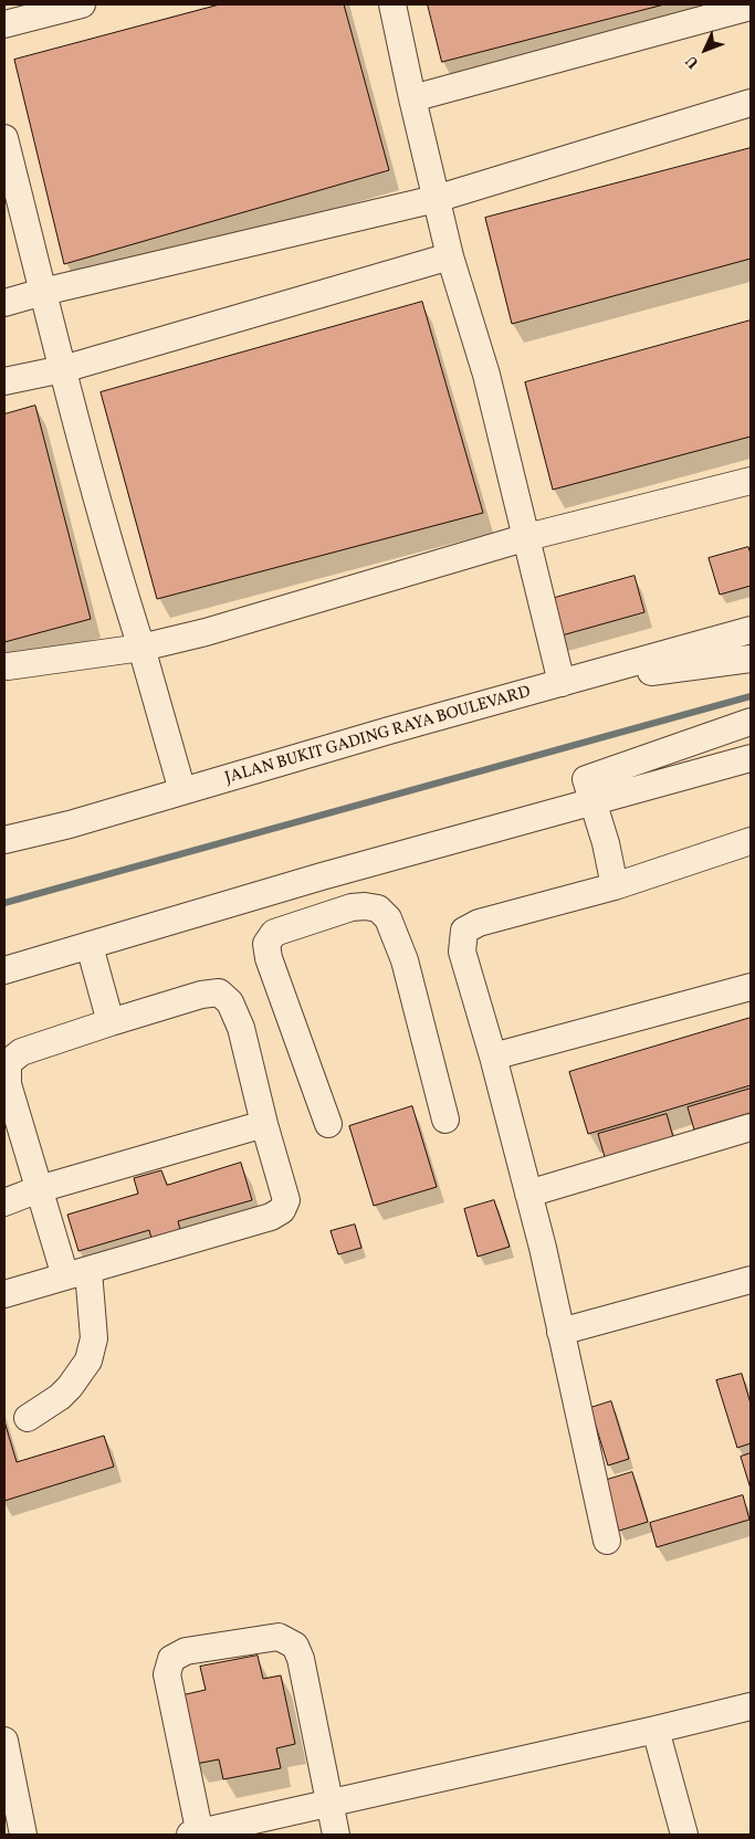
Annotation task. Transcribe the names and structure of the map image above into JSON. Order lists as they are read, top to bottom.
{
  "streets": {
    "street": ["JALAN BUKIT GADING RAYA BOULEVARD"]
  },
  "north": "bottom left"
}
